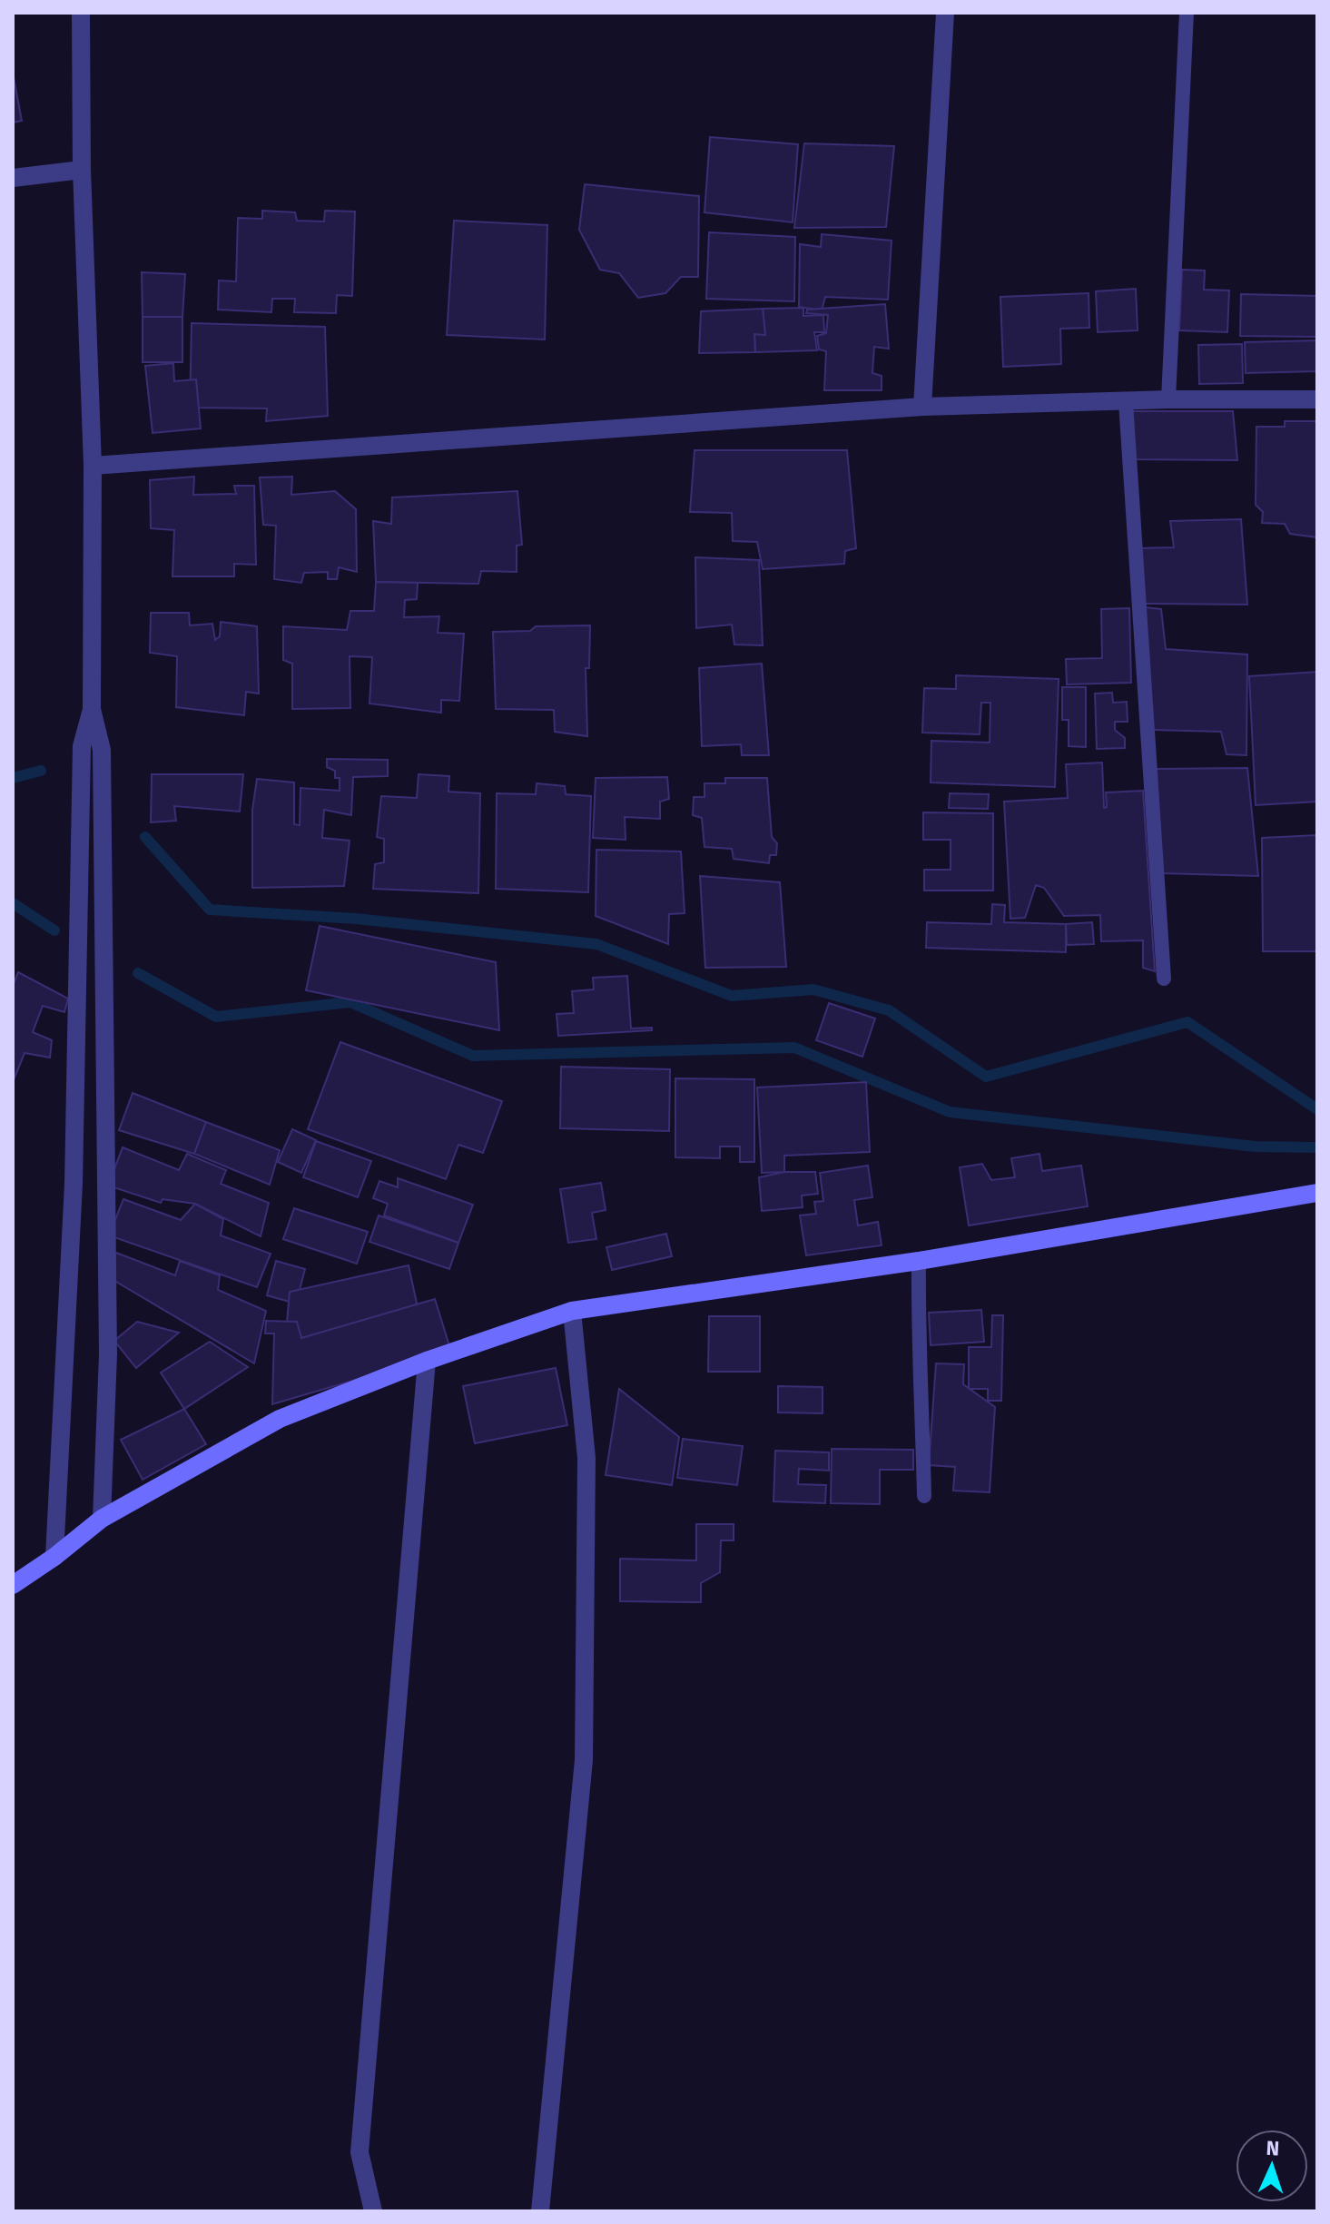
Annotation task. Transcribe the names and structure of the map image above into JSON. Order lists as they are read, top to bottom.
{
  "north": "top"
}
